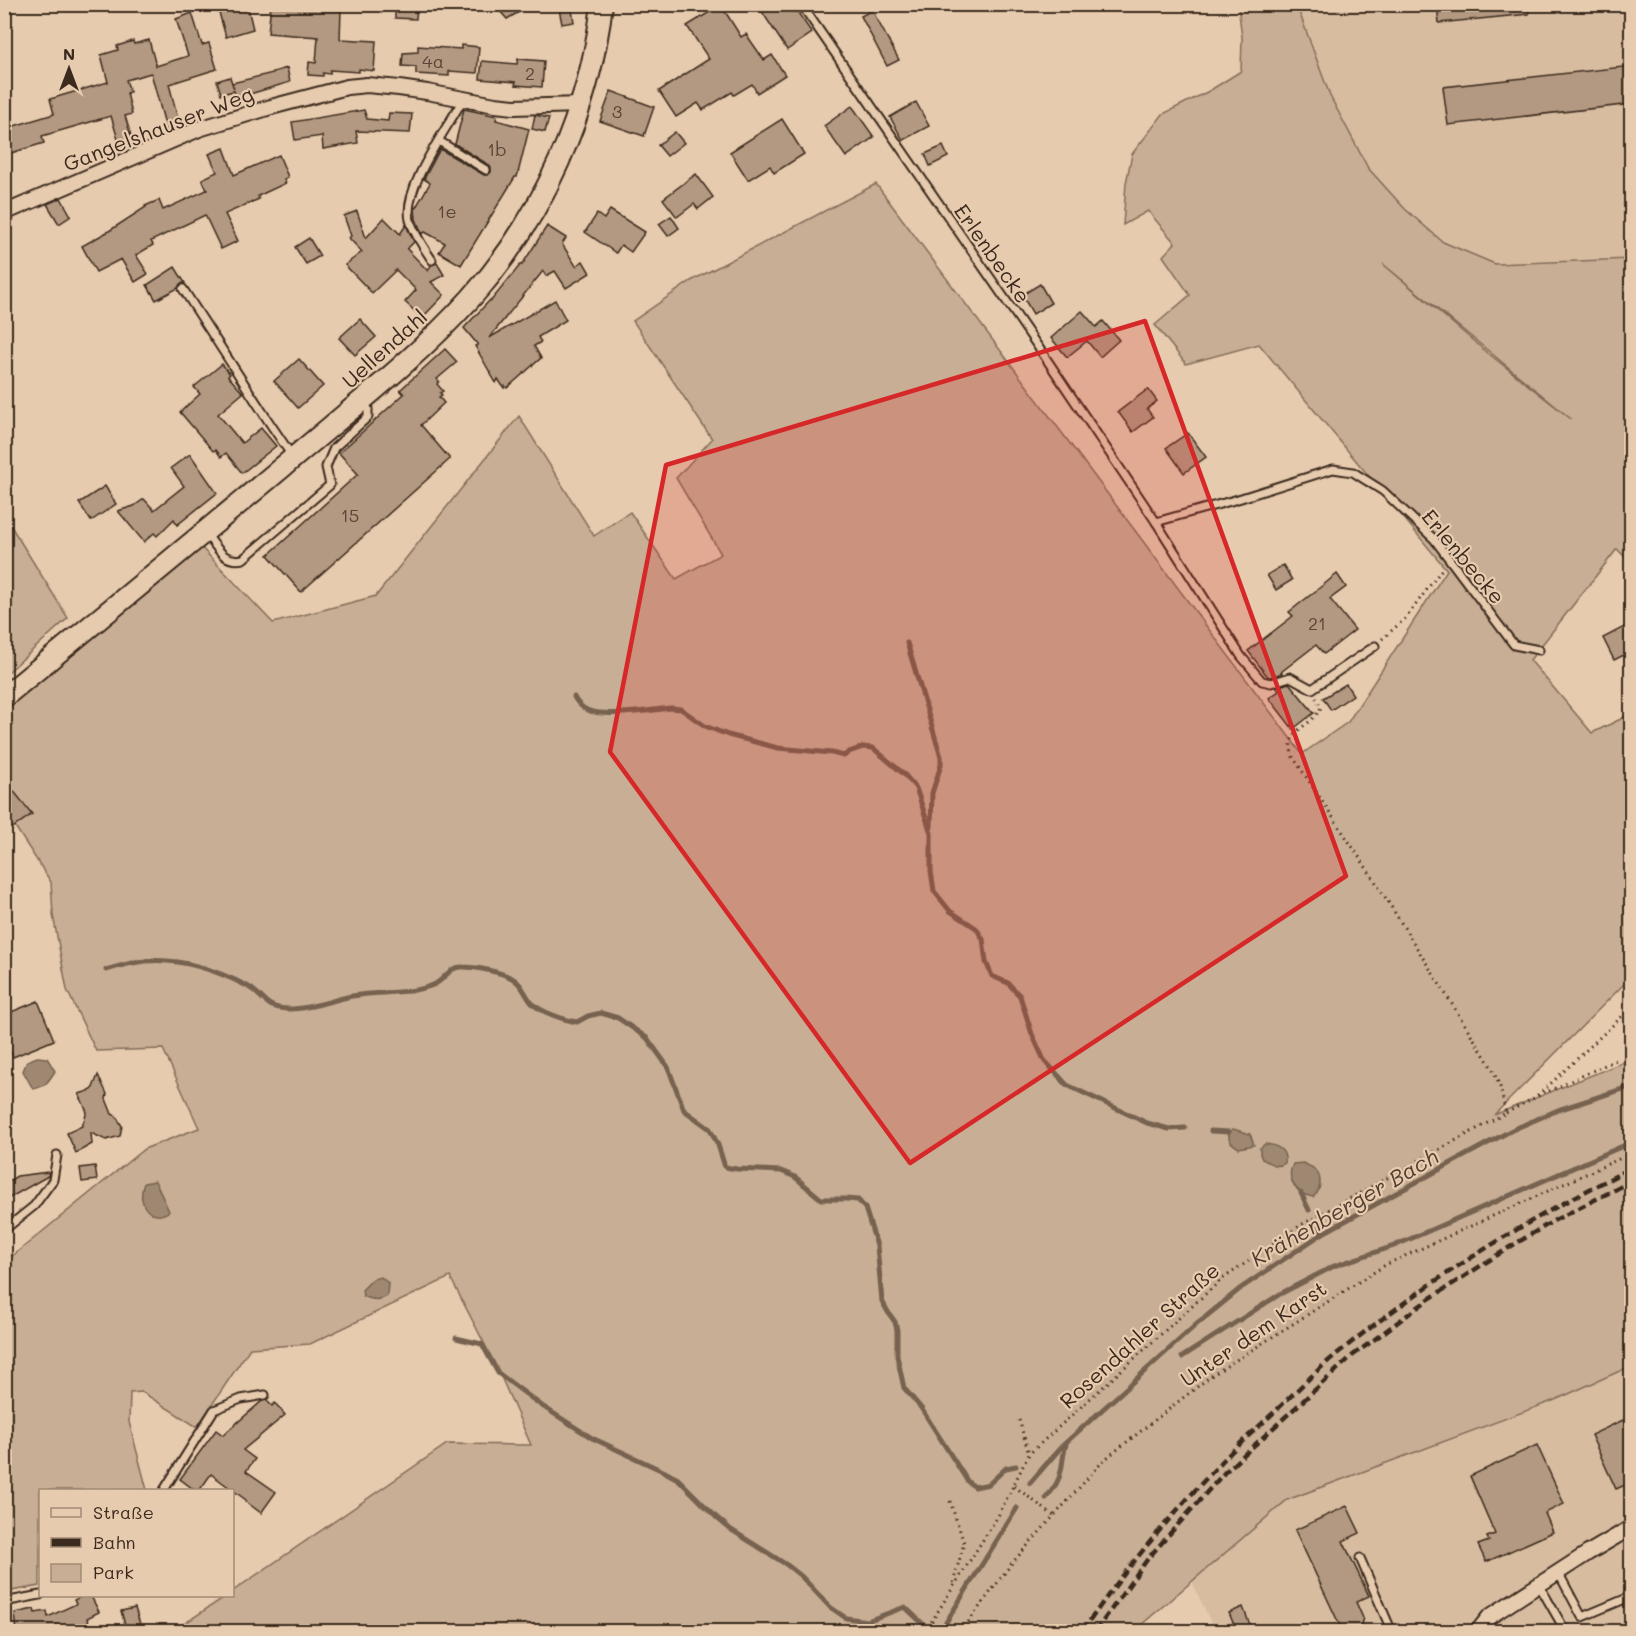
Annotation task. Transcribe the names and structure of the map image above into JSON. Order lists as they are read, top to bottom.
{
  "streets": {
    "main road": ["Uellendahl"],
    "street": ["Gangelshauser Weg"],
    "lane": ["Erlenbecke"],
    "path": ["Unter dem Karst", "Rosendahler Straße"]
  },
  "crossings": [
    ["Gangelshauser Weg", "Uellendahl"]
  ],
  "water": ["Krähenberger Bach"],
  "house_numbers": [
    "4a",
    "2",
    "3",
    "1b",
    "1e",
    "15",
    "21"
  ],
  "legend": ["Straße", "Bahn", "Park"],
  "north": "top"
}
